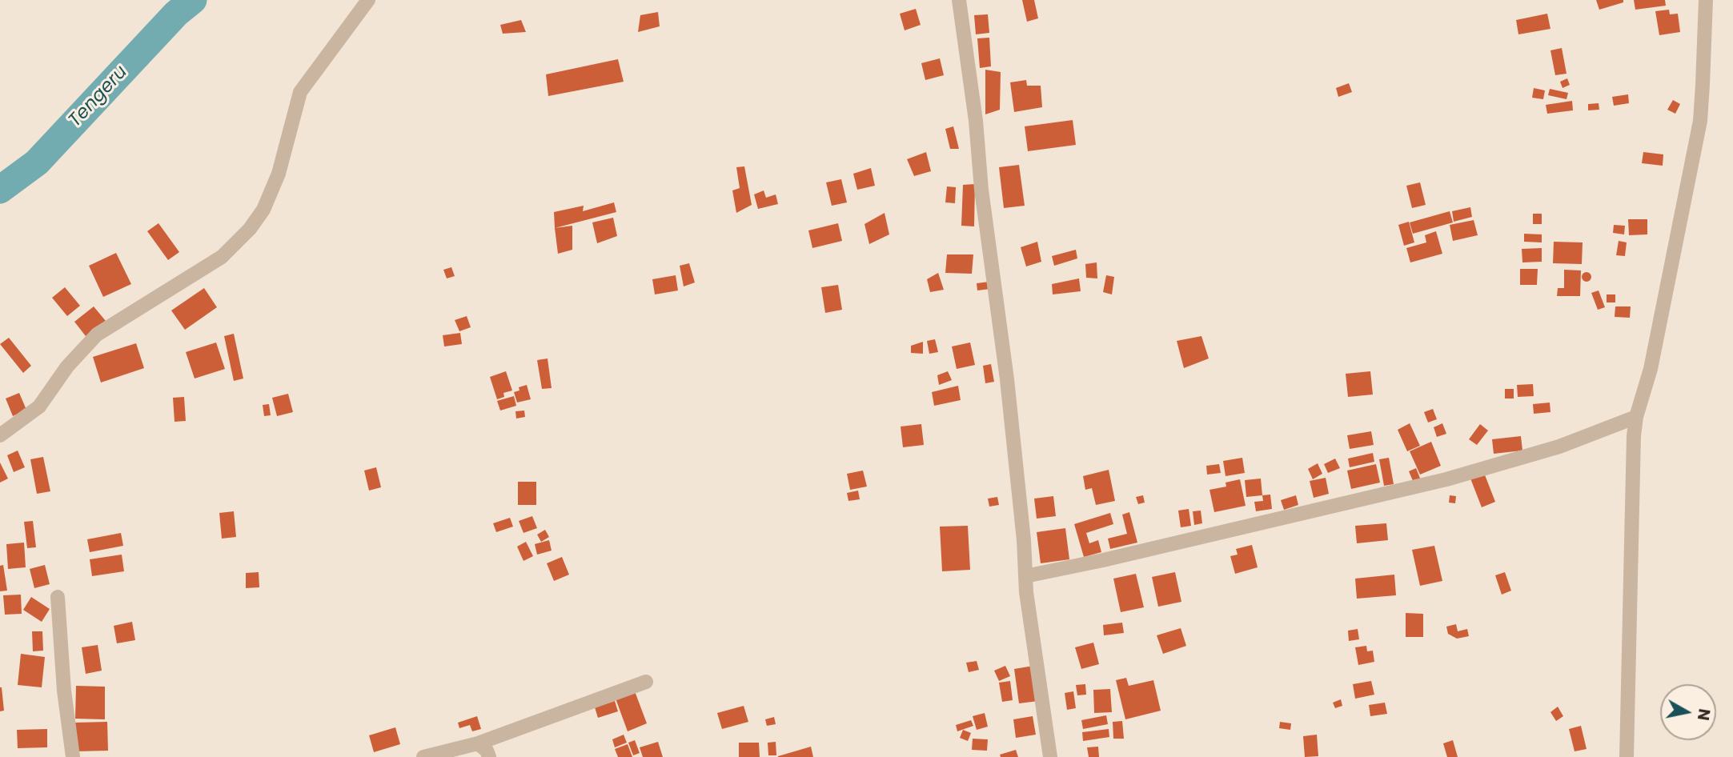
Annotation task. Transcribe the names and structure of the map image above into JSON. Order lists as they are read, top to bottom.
{
  "water": ["Tengeru"],
  "north": "right"
}
